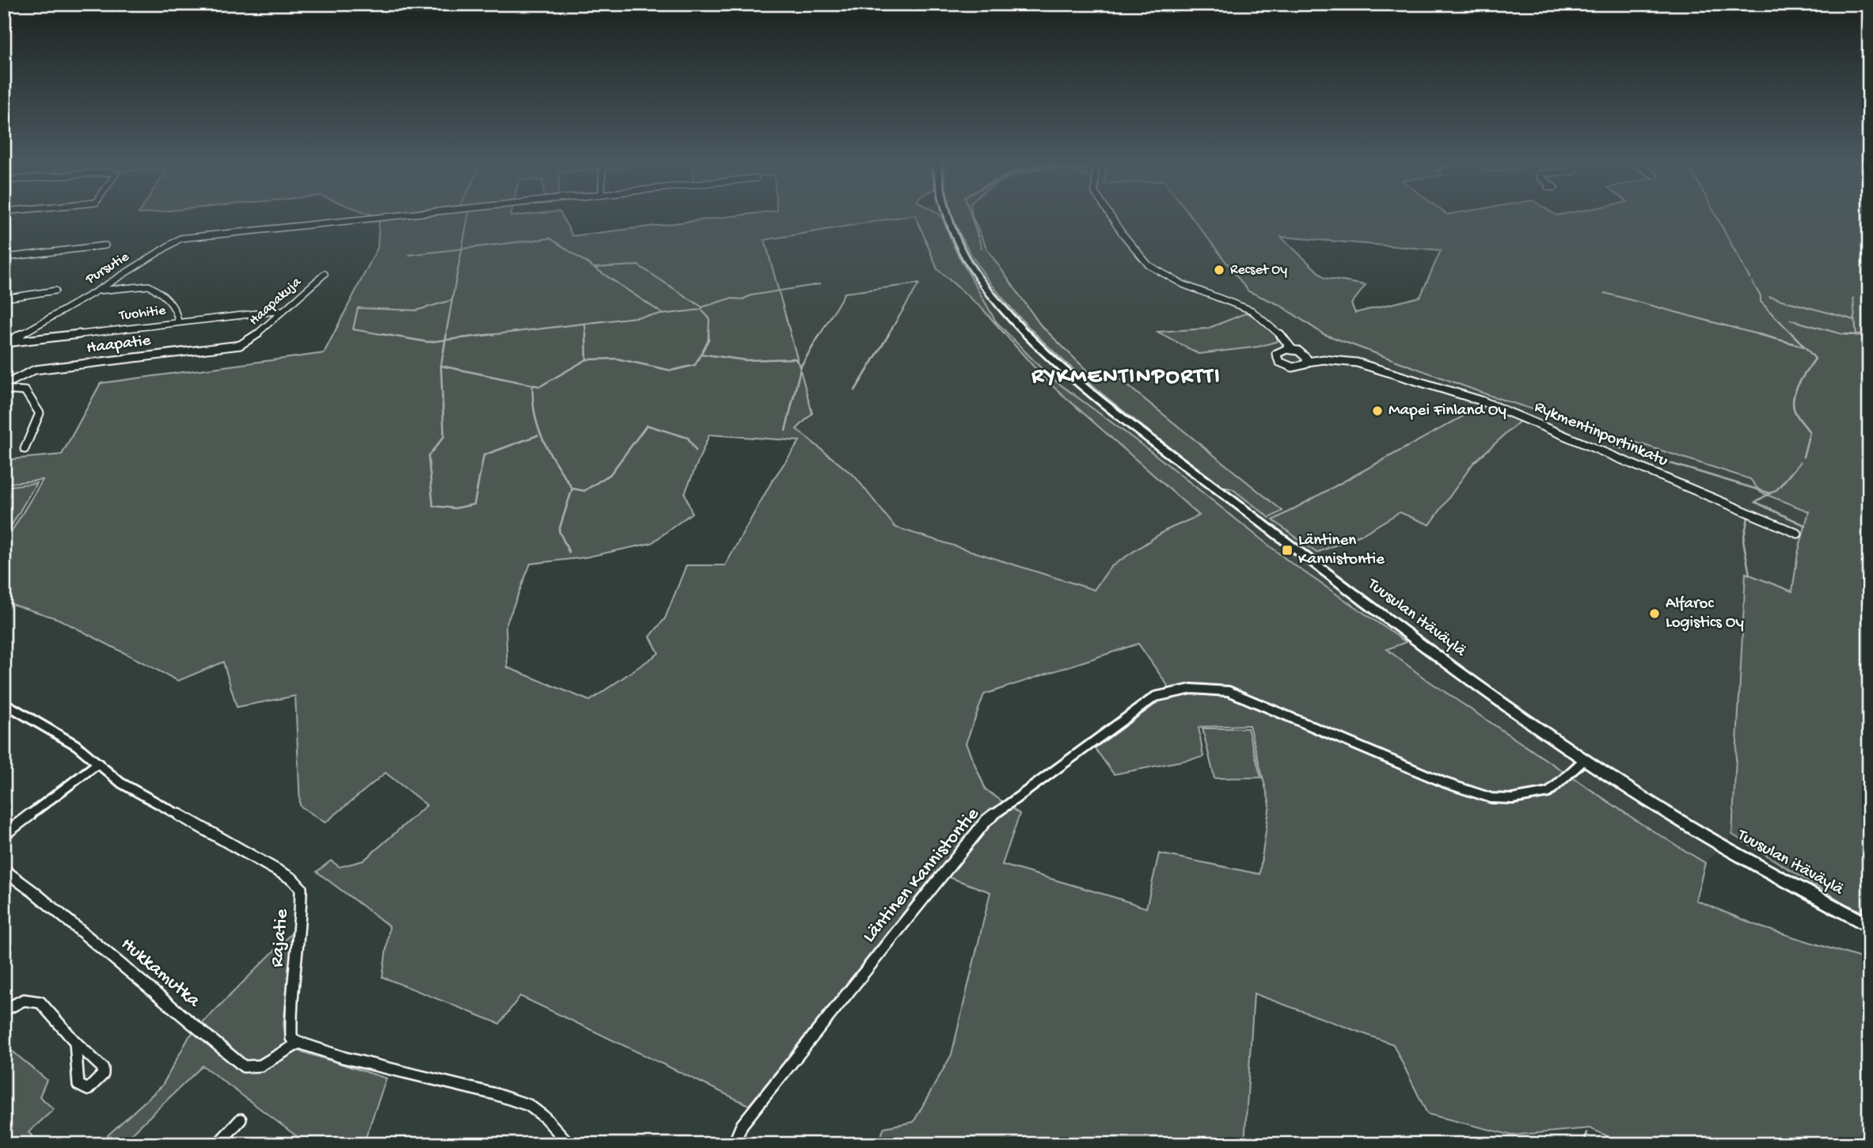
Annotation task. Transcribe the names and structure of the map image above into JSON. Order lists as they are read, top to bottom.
{
  "streets": {
    "main road": ["Tuusulan itäväylä"],
    "street": [
      "Pursutie",
      "Haapakuja",
      "Tuohitie",
      "Haapatie",
      "Rykmentinportinkatu",
      "Läntinen Kannistontie",
      "Rajatie",
      "Hukkamutka"
    ]
  },
  "crossings": [
    ["Pursutie", "Tuohitie"],
    ["Haapakuja", "Tuohitie"],
    ["Haapakuja", "Haapatie"],
    ["Tuusulan itäväylä", "Läntinen Kannistontie"],
    ["Rajatie", "Hukkamutka"]
  ],
  "districts": ["RYKMENTINPORTTI"],
  "places": {
    "other": ["Recset Oy", "Mapei Finland Oy", "Alfaroc Logistics Oy"],
    "transit": ["Läntinen Kannistontie"]
  }
}
